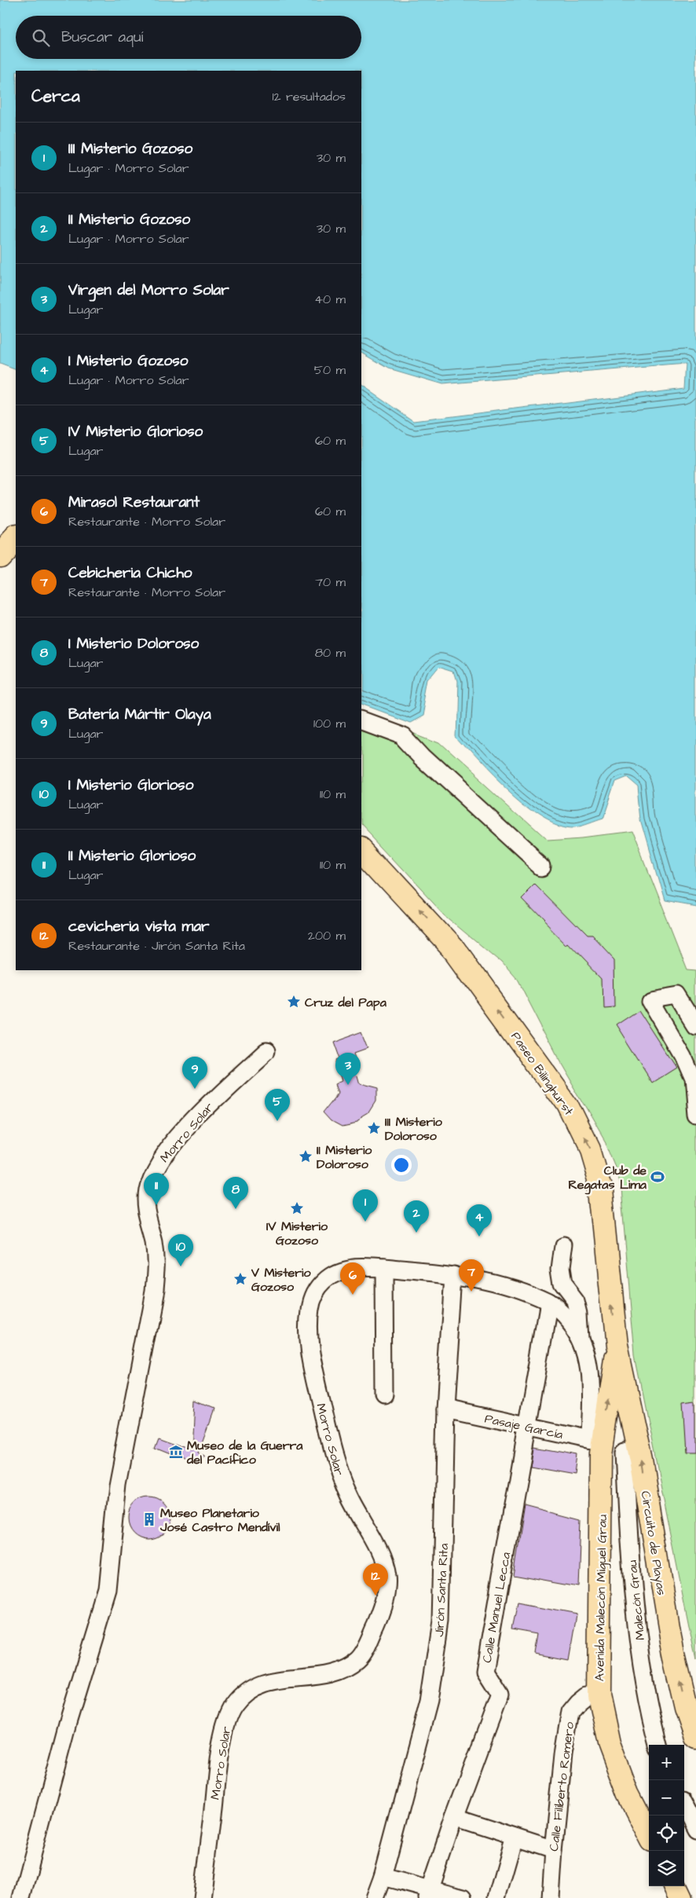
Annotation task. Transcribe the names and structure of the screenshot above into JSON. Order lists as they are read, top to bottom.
{
  "streets": {
    "main road": ["Paseo Bilinghurst", "Circuito de Playas", "Avenida Malecón Miguel Grau"],
    "street": [
      "Morro Solar",
      "Pasaje García",
      "Jirón Santa Rita",
      "Malecón Grau",
      "Calle Manuel Lecca",
      "Calle Filiberto Romero"
    ]
  },
  "crossings": [
    ["Paseo Bilinghurst", "Circuito de Playas"],
    ["Paseo Bilinghurst", "Avenida Malecón Miguel Grau"],
    ["Morro Solar", "Pasaje García"],
    ["Morro Solar", "Jirón Santa Rita"],
    ["Morro Solar", "Avenida Malecón Miguel Grau"],
    ["Morro Solar", "Calle Manuel Lecca"],
    ["Pasaje García", "Jirón Santa Rita"],
    ["Pasaje García", "Avenida Malecón Miguel Grau"],
    ["Pasaje García", "Calle Manuel Lecca"],
    ["Circuito de Playas", "Avenida Malecón Miguel Grau"],
    ["Circuito de Playas", "Malecón Grau"],
    ["Avenida Malecón Miguel Grau", "Calle Filiberto Romero"]
  ],
  "one_way": ["Paseo Bilinghurst", "Circuito de Playas"],
  "places": {
    "place": [
      "Cruz del Papa",
      "III Misterio Doloroso",
      "II Misterio Doloroso",
      "IV Misterio Gozoso",
      "V Misterio Gozoso"
    ],
    "sports": ["Club de Regatas Lima"],
    "museum": ["Museo de la Guerra del Pacífico"],
    "building": ["Museo Planetario José Castro Mendívil"]
  },
  "page": {
    "search": "Buscar aquí",
    "heading": ["Cerca", "12 resultados"],
    "list": [
      {
        "mark": "1",
        "name": "III Misterio Gozoso",
        "note": "Lugar · Morro Solar",
        "value": "30 m"
      },
      {
        "mark": "2",
        "name": "II Misterio Gozoso",
        "note": "Lugar · Morro Solar",
        "value": "30 m"
      },
      {
        "mark": "3",
        "name": "Virgen del Morro Solar",
        "note": "Lugar",
        "value": "40 m"
      },
      {
        "mark": "4",
        "name": "I Misterio Gozoso",
        "note": "Lugar · Morro Solar",
        "value": "50 m"
      },
      {
        "mark": "5",
        "name": "IV Misterio Glorioso",
        "note": "Lugar",
        "value": "60 m"
      },
      {
        "mark": "6",
        "name": "Mirasol Restaurant",
        "note": "Restaurante · Morro Solar",
        "value": "60 m"
      },
      {
        "mark": "7",
        "name": "Cebicheria Chicho",
        "note": "Restaurante · Morro Solar",
        "value": "70 m"
      },
      {
        "mark": "8",
        "name": "I Misterio Doloroso",
        "note": "Lugar",
        "value": "80 m"
      },
      {
        "mark": "9",
        "name": "Batería Mártir Olaya",
        "note": "Lugar",
        "value": "100 m"
      },
      {
        "mark": "10",
        "name": "I Misterio Glorioso",
        "note": "Lugar",
        "value": "110 m"
      },
      {
        "mark": "11",
        "name": "II Misterio Glorioso",
        "note": "Lugar",
        "value": "110 m"
      },
      {
        "mark": "12",
        "name": "cevicheria vista mar",
        "note": "Restaurante · Jirón Santa Rita",
        "value": "200 m"
      }
    ],
    "pins": [
      "3",
      "9",
      "5",
      "11",
      "8",
      "1",
      "2",
      "4",
      "10",
      "7",
      "6",
      "12"
    ],
    "map_buttons": ["+", "−"]
  }
}
